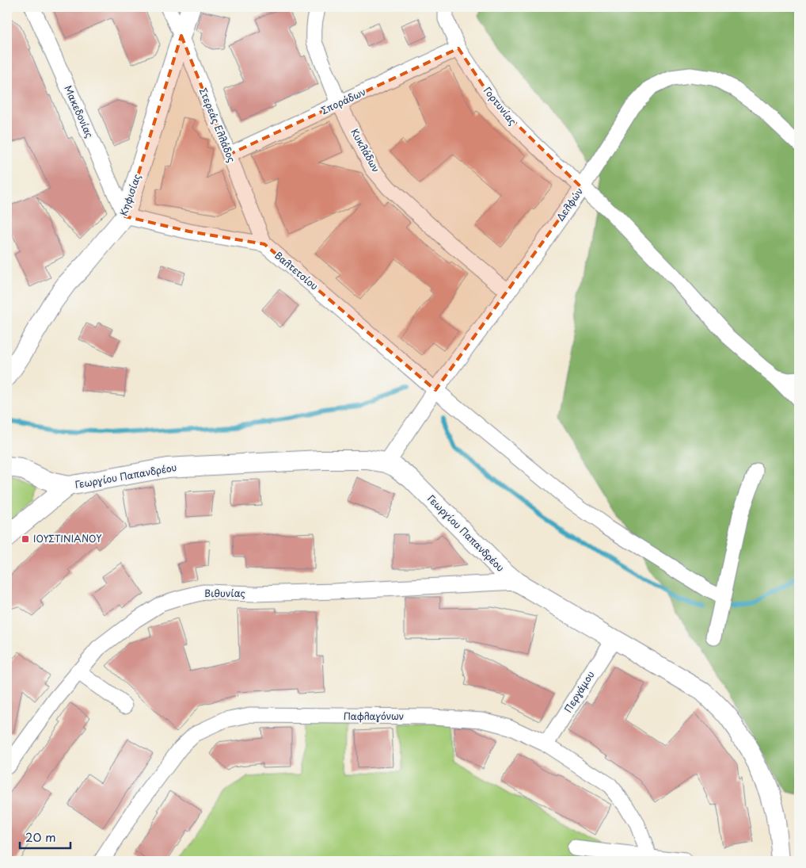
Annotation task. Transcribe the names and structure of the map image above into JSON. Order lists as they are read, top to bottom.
{
  "streets": {
    "street": [
      "Σποράδων",
      "Γορτυνίας",
      "Μακεδονίας",
      "Στερεάς Ελλάδος",
      "Κυκλάδων",
      "Κηφισίας",
      "Δελφών",
      "Βαλτετσίου",
      "Γεωργίου Παπανδρέου",
      "Βιθυνίας",
      "Περγάμου",
      "Παφλαγόνων"
    ]
  },
  "crossings": [
    ["Σποράδων", "Γορτυνίας"],
    ["Σποράδων", "Στερεάς Ελλάδος"],
    ["Σποράδων", "Κυκλάδων"],
    ["Γορτυνίας", "Δελφών"],
    ["Μακεδονίας", "Κηφισίας"],
    ["Στερεάς Ελλάδος", "Κηφισίας"],
    ["Στερεάς Ελλάδος", "Βαλτετσίου"],
    ["Κυκλάδων", "Δελφών"],
    ["Δελφών", "Βαλτετσίου"],
    ["Δελφών", "Γεωργίου Παπανδρέου"],
    ["Γεωργίου Παπανδρέου", "Βιθυνίας"],
    ["Γεωργίου Παπανδρέου", "Περγάμου"],
    ["Περγάμου", "Παφλαγόνων"]
  ],
  "places": {
    "transit": ["ΙΟΥΣΤΙΝΙΑΝΟΥ"]
  },
  "scale_bar": "20 m"
}
